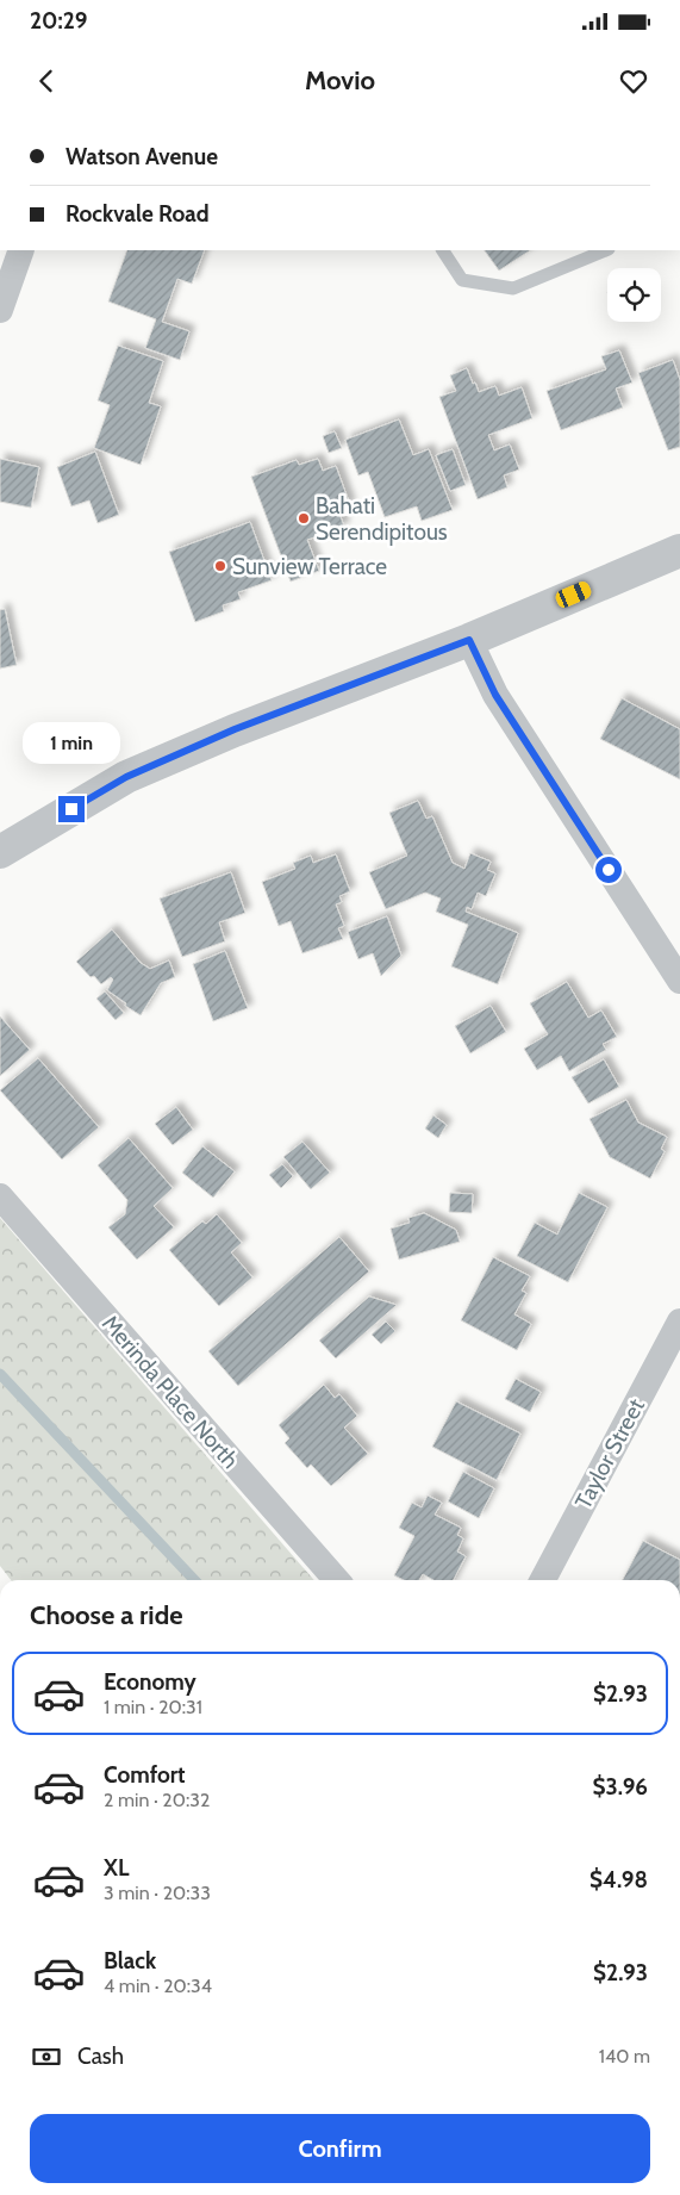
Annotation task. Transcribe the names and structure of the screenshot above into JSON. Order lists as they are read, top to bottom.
{
  "streets": {
    "street": ["Merinda Place North", "Taylor Street"]
  },
  "places": ["Bahati Serendipitous", "Sunview Terrace"],
  "page": {
    "status": "20:29",
    "header": "Movio",
    "banner": ["Watson Avenue", "Rockvale Road"],
    "bubble": "1 min",
    "heading": "Choose a ride",
    "list": [
      {
        "name": "Economy",
        "note": "1 min · 20:31",
        "value": "$2.93"
      },
      {
        "name": "Comfort",
        "note": "2 min · 20:32",
        "value": "$3.96"
      },
      {
        "name": "XL",
        "note": "3 min · 20:33",
        "value": "$4.98"
      },
      {
        "name": "Black",
        "note": "4 min · 20:34",
        "value": "$2.93"
      }
    ],
    "pay": ["Cash", "140 m"],
    "buttons": "Confirm"
  }
}
